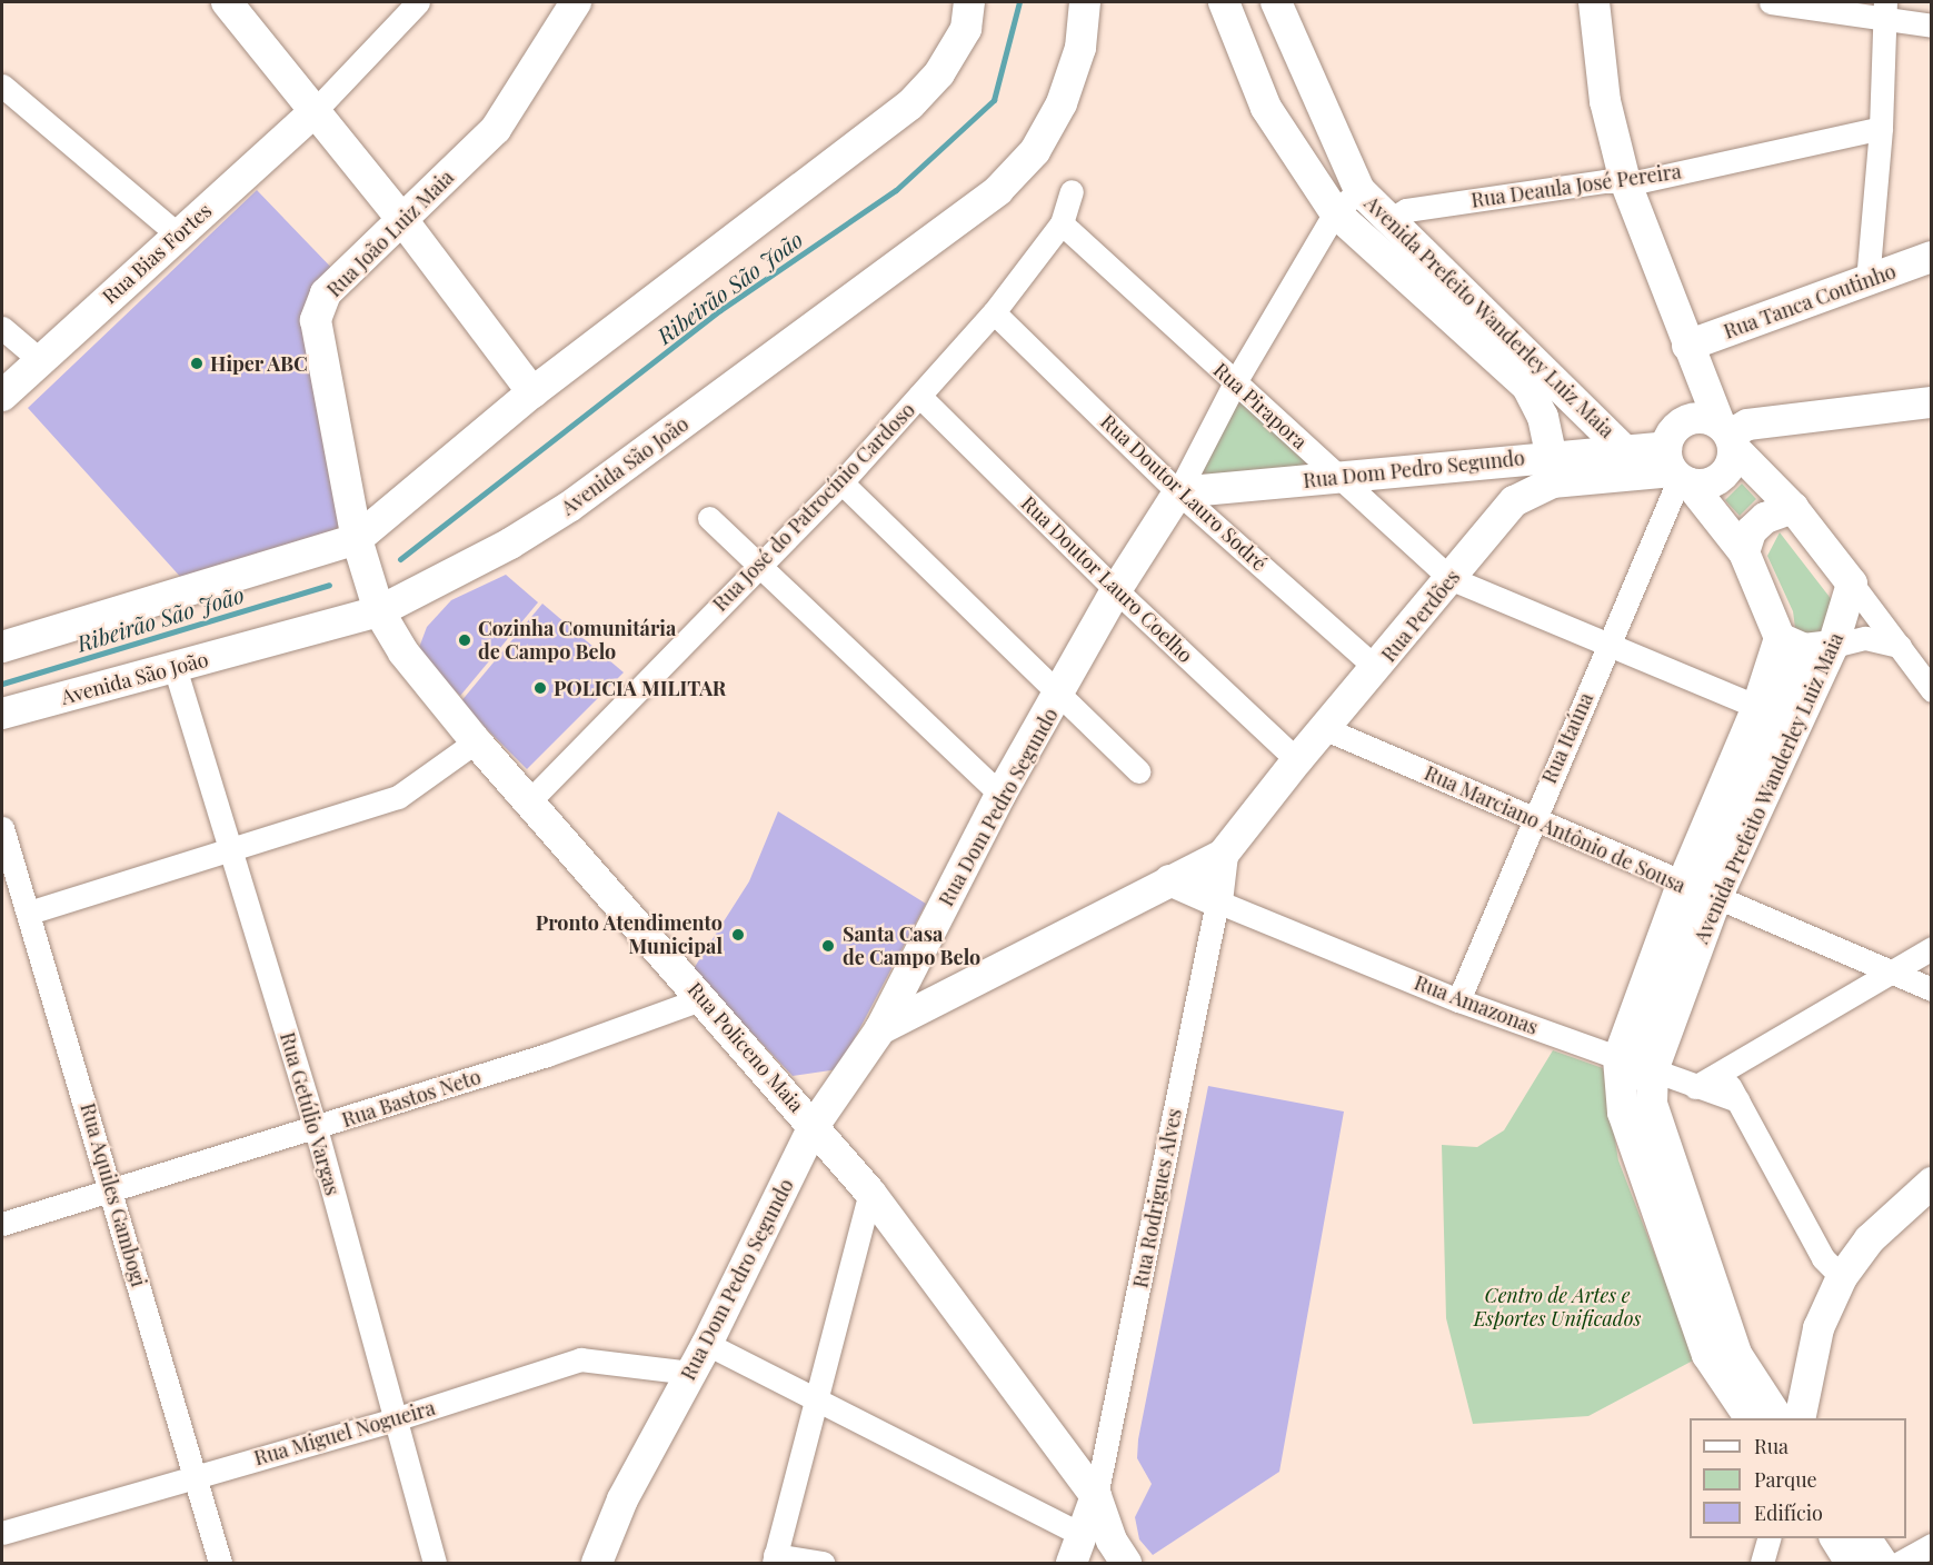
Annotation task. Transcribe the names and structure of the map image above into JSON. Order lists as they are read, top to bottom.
{
  "streets": {
    "street": [
      "Rua Deaula José Pereira",
      "Rua João Luiz Maia",
      "Rua Bias Fortes",
      "Rua Tanca Coutinho",
      "Avenida Prefeito Wanderley Luiz Maia",
      "Rua Pirapora",
      "Avenida São João",
      "Rua Dom Pedro Segundo",
      "Rua Doutor Lauro Sodré",
      "Rua José do Patrocínio Cardoso",
      "Rua Doutor Lauro Coelho",
      "Rua Perdões",
      "Rua Itaúna",
      "Rua Marciano Antônio de Sousa",
      "Rua Amazonas",
      "Rua Policeno Maia",
      "Rua Bastos Neto",
      "Rua Getúlio Vargas",
      "Rua Aquiles Gambogi",
      "Rua Rodrigues Alves",
      "Rua Miguel Nogueira"
    ]
  },
  "crossings": [
    ["Rua Deaula José Pereira", "Avenida Prefeito Wanderley Luiz Maia"],
    ["Rua João Luiz Maia", "Avenida São João"],
    ["Rua João Luiz Maia", "Rua Policeno Maia"],
    ["Avenida Prefeito Wanderley Luiz Maia", "Rua Pirapora"],
    ["Avenida Prefeito Wanderley Luiz Maia", "Rua Dom Pedro Segundo"],
    ["Avenida Prefeito Wanderley Luiz Maia", "Rua Marciano Antônio de Sousa"],
    ["Avenida Prefeito Wanderley Luiz Maia", "Rua Amazonas"],
    ["Rua Pirapora", "Rua Dom Pedro Segundo"],
    ["Rua Pirapora", "Rua José do Patrocínio Cardoso"],
    ["Rua Pirapora", "Rua Perdões"],
    ["Rua Pirapora", "Rua Itaúna"],
    ["Avenida São João", "Rua Policeno Maia"],
    ["Avenida São João", "Rua Getúlio Vargas"],
    ["Rua Dom Pedro Segundo", "Rua Doutor Lauro Sodré"],
    ["Rua Dom Pedro Segundo", "Rua Doutor Lauro Coelho"],
    ["Rua Dom Pedro Segundo", "Rua Perdões"],
    ["Rua Dom Pedro Segundo", "Rua Itaúna"],
    ["Rua Dom Pedro Segundo", "Rua Policeno Maia"],
    ["Rua Dom Pedro Segundo", "Rua Miguel Nogueira"],
    ["Rua Doutor Lauro Sodré", "Rua José do Patrocínio Cardoso"],
    ["Rua Doutor Lauro Sodré", "Rua Perdões"],
    ["Rua José do Patrocínio Cardoso", "Rua Doutor Lauro Coelho"],
    ["Rua José do Patrocínio Cardoso", "Rua Policeno Maia"],
    ["Rua Doutor Lauro Coelho", "Rua Perdões"],
    ["Rua Perdões", "Rua Itaúna"],
    ["Rua Perdões", "Rua Marciano Antônio de Sousa"],
    ["Rua Itaúna", "Rua Marciano Antônio de Sousa"],
    ["Rua Itaúna", "Rua Amazonas"],
    ["Rua Amazonas", "Rua Rodrigues Alves"],
    ["Rua Policeno Maia", "Rua Bastos Neto"],
    ["Rua Policeno Maia", "Rua Rodrigues Alves"],
    ["Rua Bastos Neto", "Rua Getúlio Vargas"],
    ["Rua Bastos Neto", "Rua Aquiles Gambogi"],
    ["Rua Getúlio Vargas", "Rua Miguel Nogueira"],
    ["Rua Aquiles Gambogi", "Rua Miguel Nogueira"]
  ],
  "water": ["Ribeirão São João"],
  "parks": ["Centro de Artes e Esportes Unificados"],
  "places": [
    "Hiper ABC",
    "Cozinha Comunitária de Campo Belo",
    "POLICIA MILITAR",
    "Pronto Atendimento Municipal",
    "Santa Casa de Campo Belo"
  ],
  "legend": ["Rua", "Parque", "Edifício"]
}
